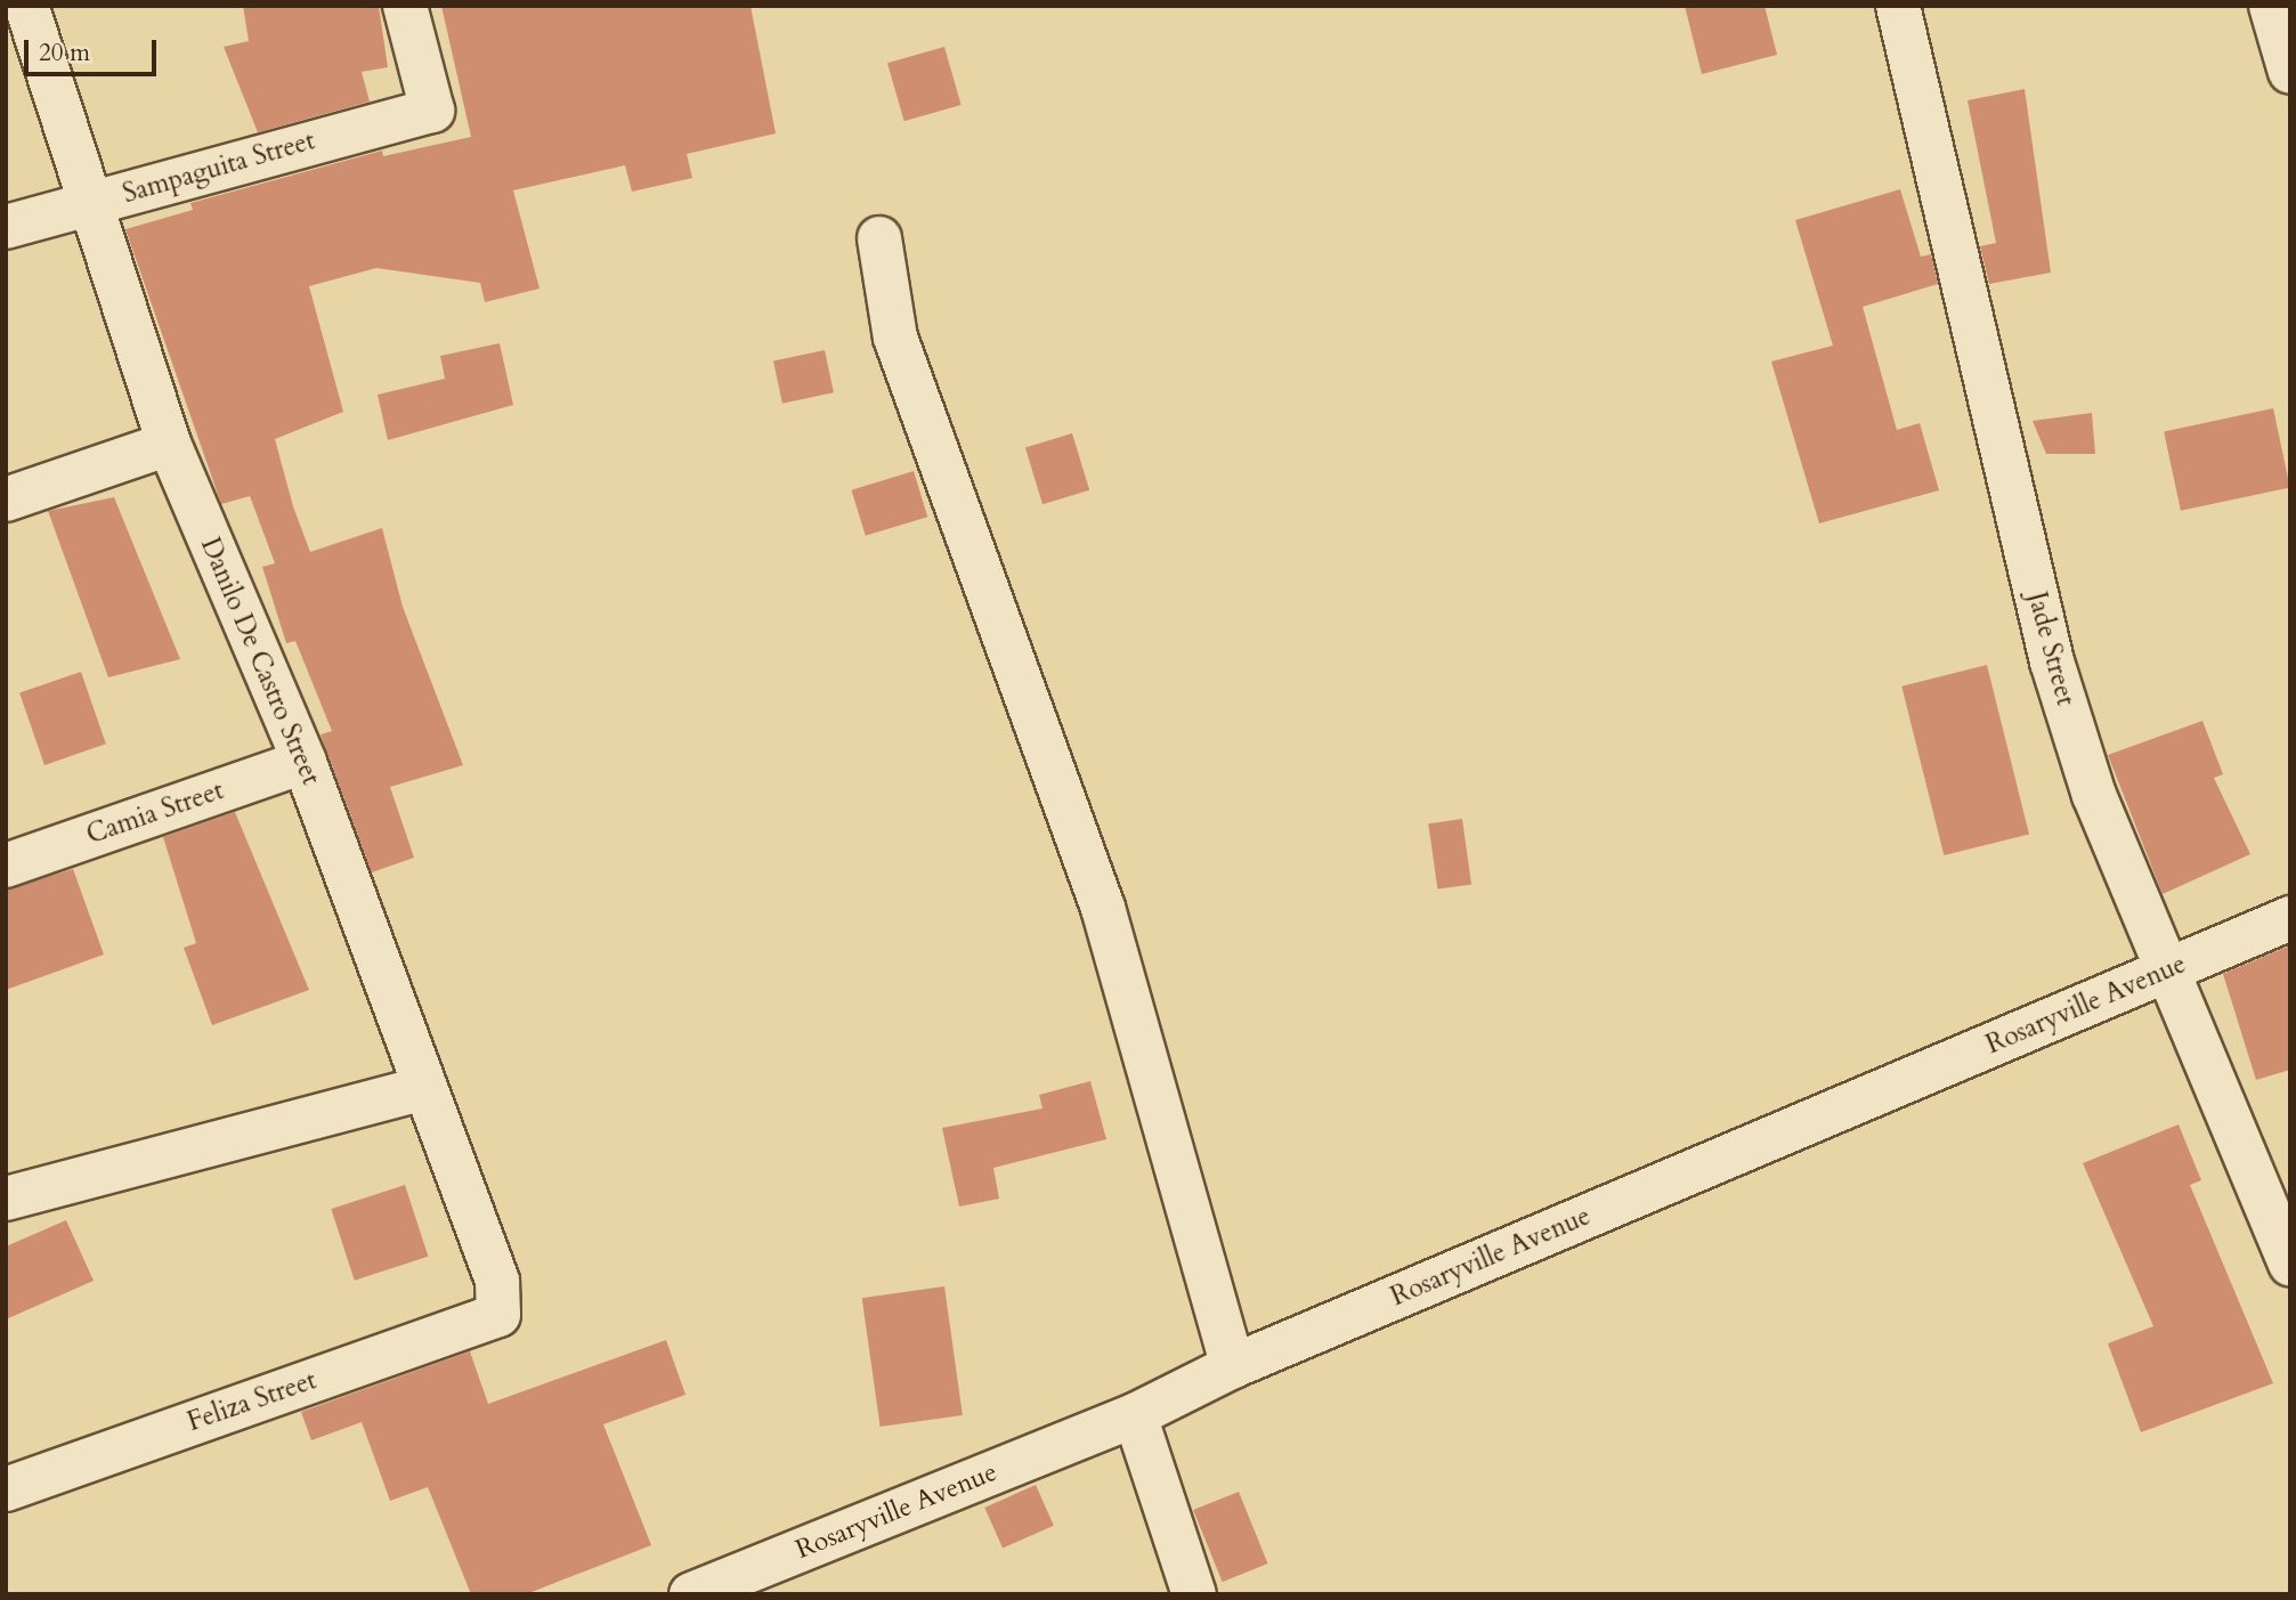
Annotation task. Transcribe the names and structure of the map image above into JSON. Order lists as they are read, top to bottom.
{
  "streets": {
    "street": [
      "Sampaguita Street",
      "Jade Street",
      "Danilo De Castro Street",
      "Camia Street",
      "Rosaryville Avenue",
      "Feliza Street"
    ]
  },
  "crossings": [
    ["Sampaguita Street", "Danilo De Castro Street"],
    ["Jade Street", "Rosaryville Avenue"],
    ["Danilo De Castro Street", "Camia Street"],
    ["Danilo De Castro Street", "Feliza Street"]
  ],
  "scale_bar": "20 m"
}
